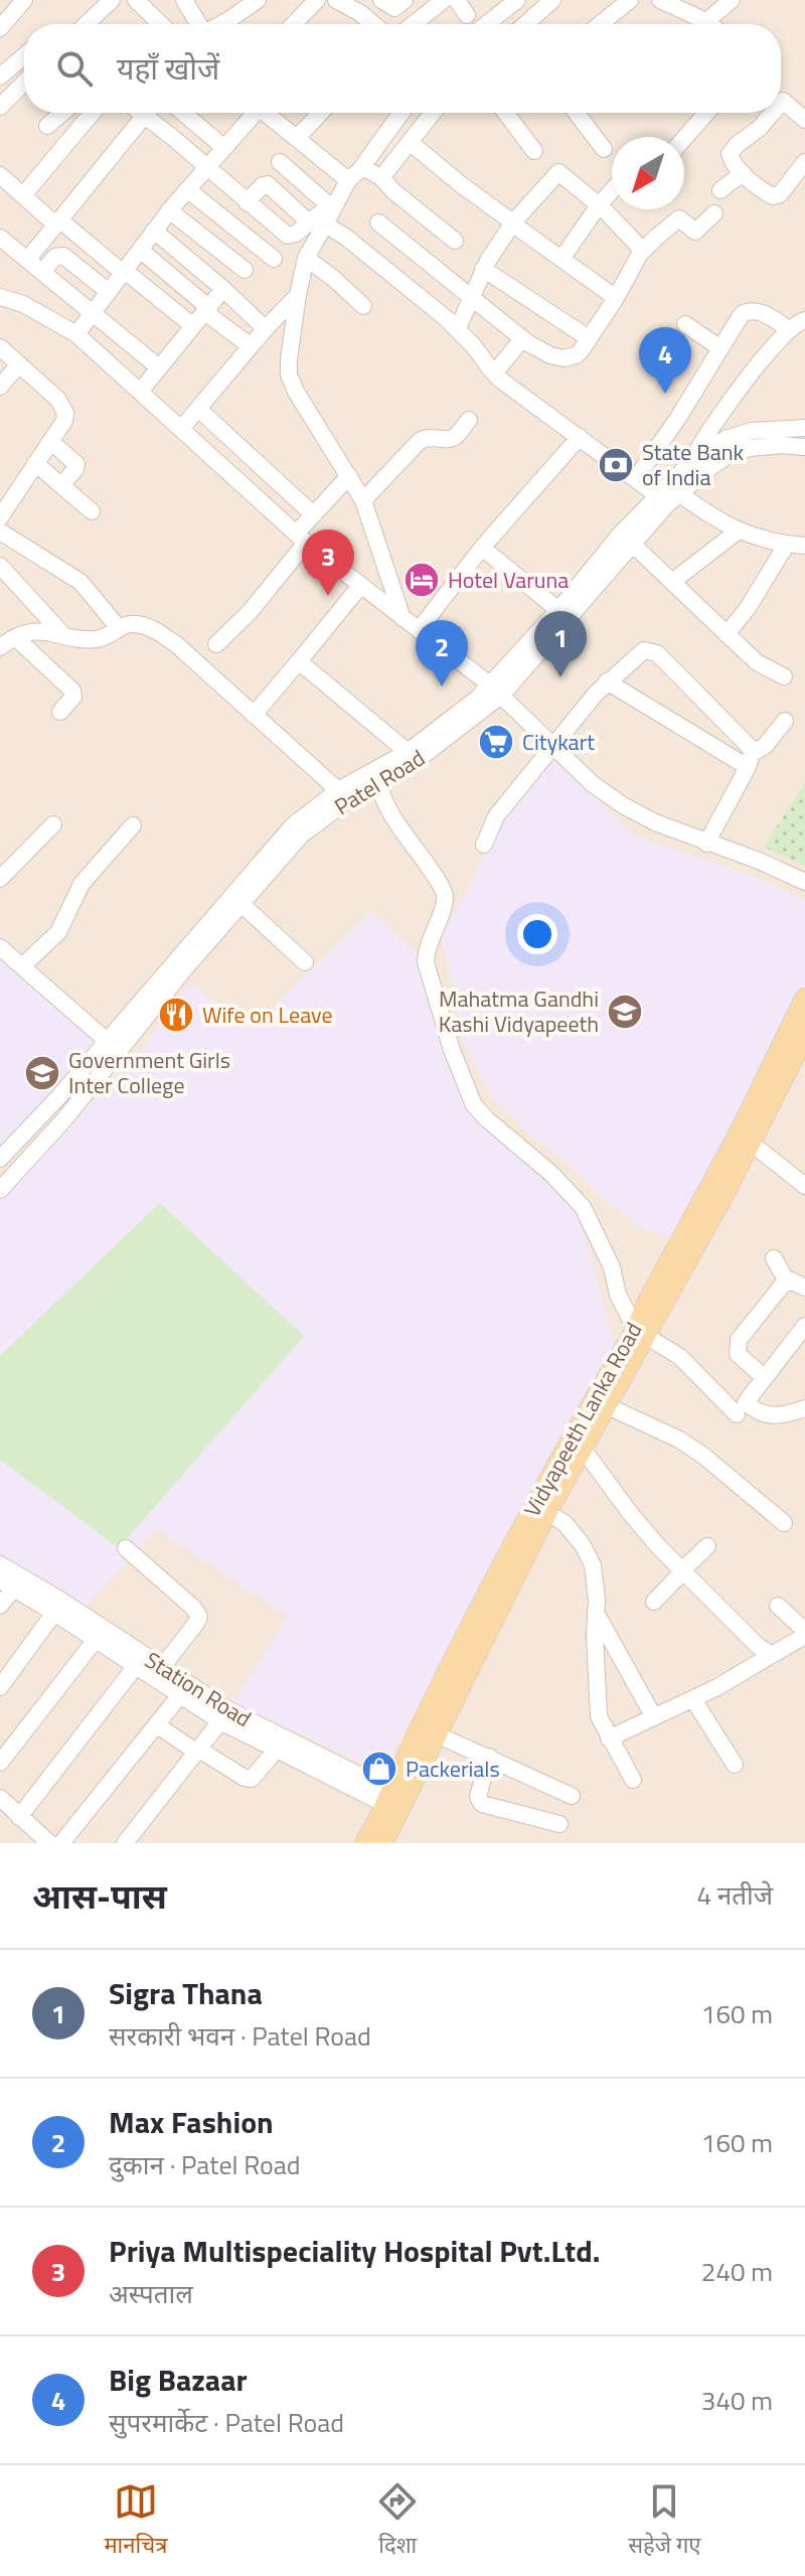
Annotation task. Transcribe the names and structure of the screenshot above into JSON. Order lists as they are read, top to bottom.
{
  "streets": {
    "main road": ["Vidyapeeth Lanka Road"],
    "street": ["Patel Road", "Station Road"]
  },
  "crossings": [
    ["Vidyapeeth Lanka Road", "Station Road"]
  ],
  "places": {
    "bank": ["State Bank of India"],
    "hotel": ["Hotel Varuna"],
    "supermarket": ["Citykart"],
    "school or university": ["Mahatma Gandhi Kashi Vidyapeeth", "Government Girls Inter College"],
    "restaurant": ["Wife on Leave"],
    "shop": ["Packerials"]
  },
  "north": "bottom left",
  "page": {
    "search": "यहाँ खोजें",
    "pins": [
      "4",
      "3",
      "1",
      "2"
    ],
    "heading": ["आस-पास", "4 नतीजे"],
    "list": [
      {
        "mark": "1",
        "name": "Sigra Thana",
        "note": "सरकारी भवन · Patel Road",
        "value": "160 m"
      },
      {
        "mark": "2",
        "name": "Max Fashion",
        "note": "दुकान · Patel Road",
        "value": "160 m"
      },
      {
        "mark": "3",
        "name": "Priya Multispeciality Hospital Pvt.Ltd.",
        "note": "अस्पताल",
        "value": "240 m"
      },
      {
        "mark": "4",
        "name": "Big Bazaar",
        "note": "सुपरमार्केट · Patel Road",
        "value": "340 m"
      }
    ],
    "nav": ["मानचित्र", "दिशा", "सहेजे गए"]
  }
}
